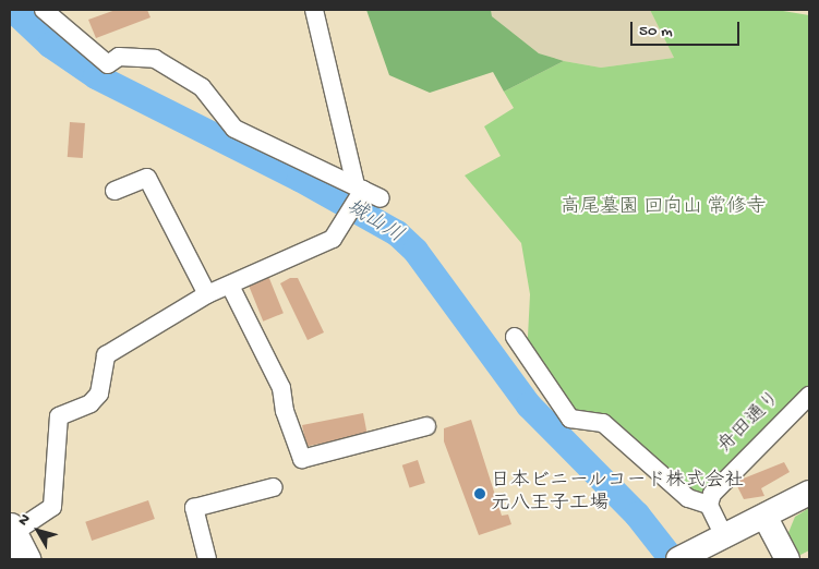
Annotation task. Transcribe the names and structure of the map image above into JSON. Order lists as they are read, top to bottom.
{
  "streets": {
    "street": ["舟田通り"]
  },
  "water": ["城山川"],
  "parks": ["高尾墓園 回向山 常修寺"],
  "places": ["日本ビニールコード株式会社 元八王子工場"],
  "scale_bar": "50 m",
  "north": "top left"
}
